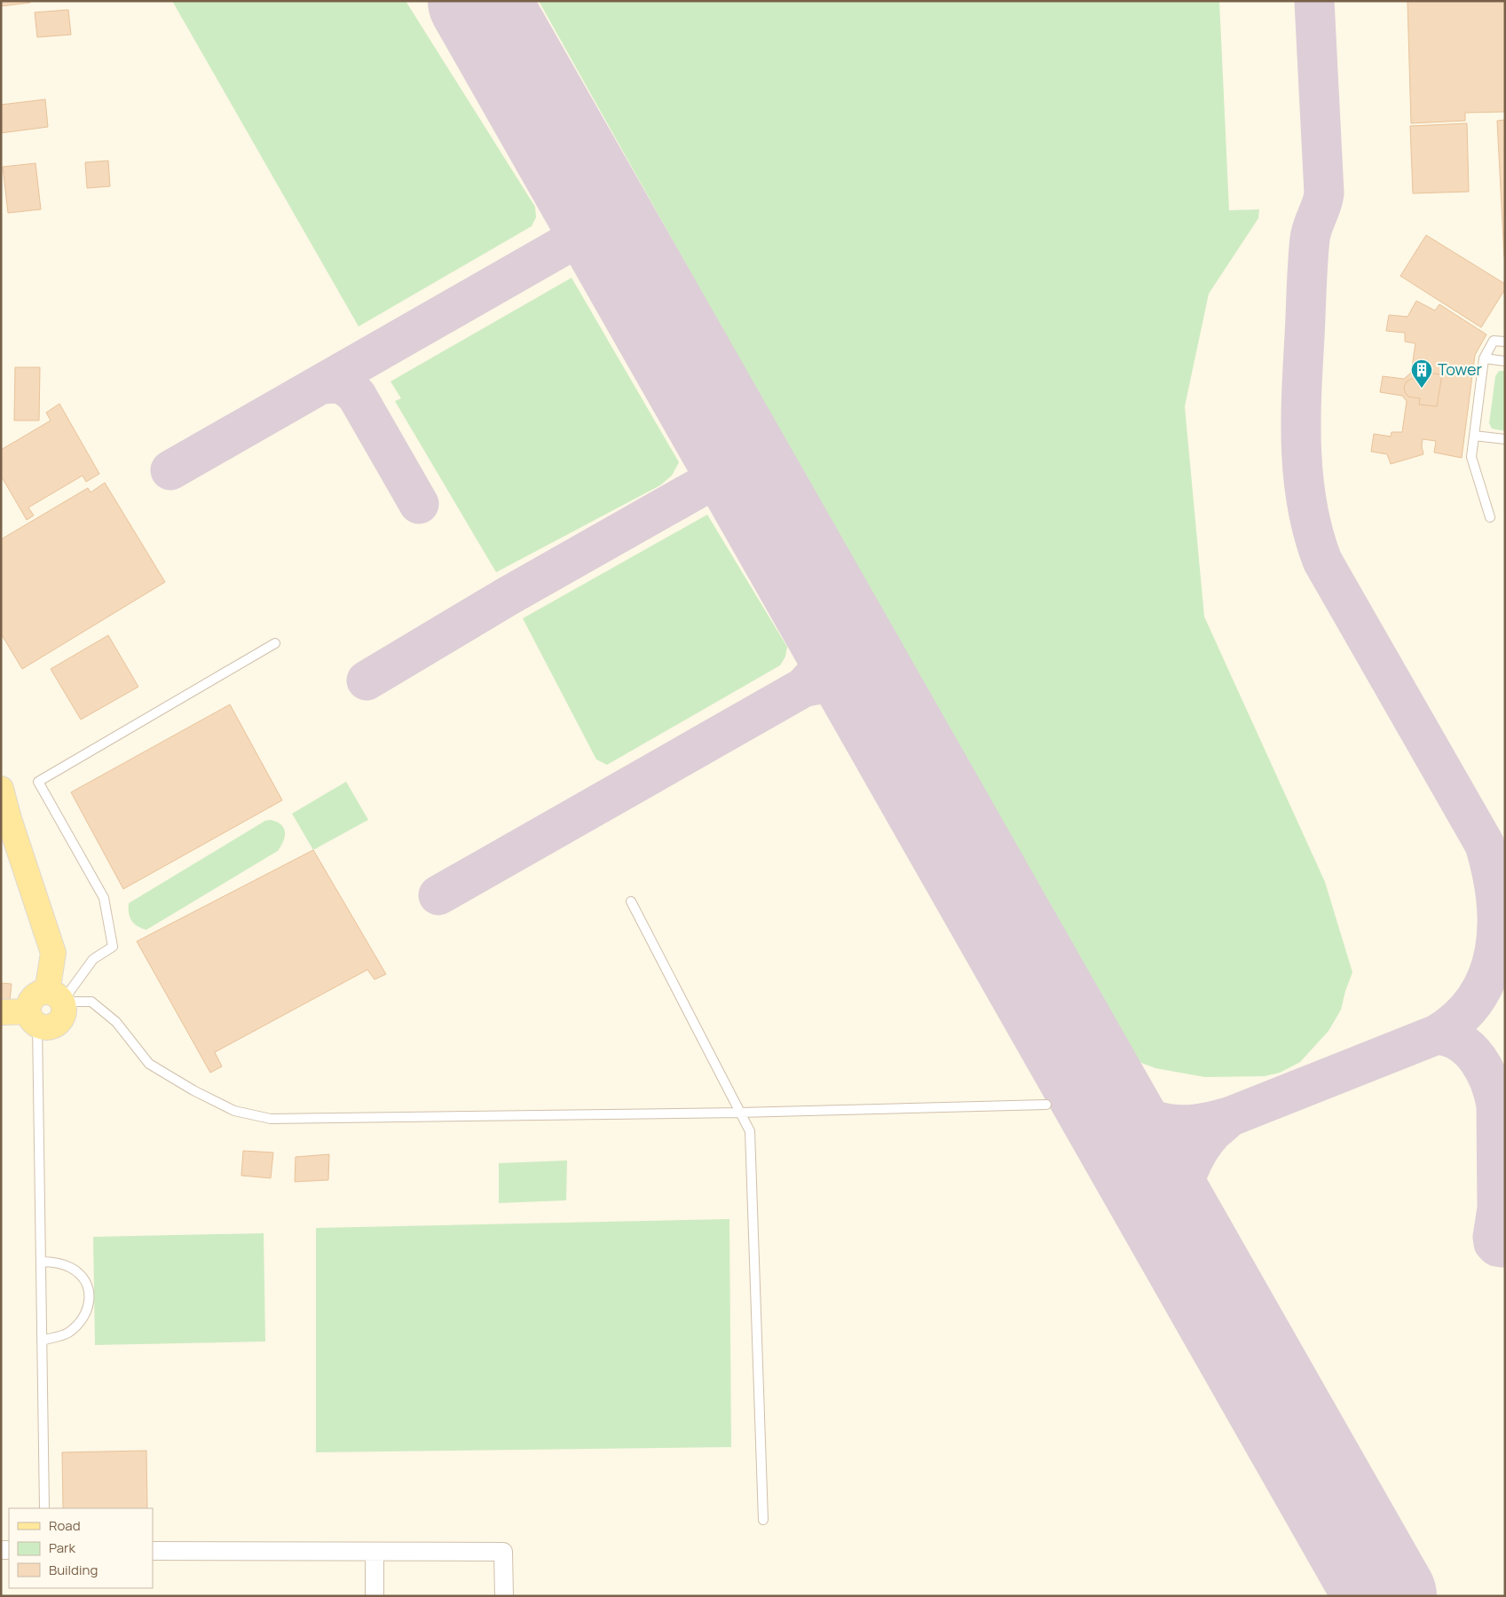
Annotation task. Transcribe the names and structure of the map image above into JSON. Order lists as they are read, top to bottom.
{
  "places": {
    "building": ["Tower"]
  },
  "legend": ["Road", "Park", "Building"]
}
